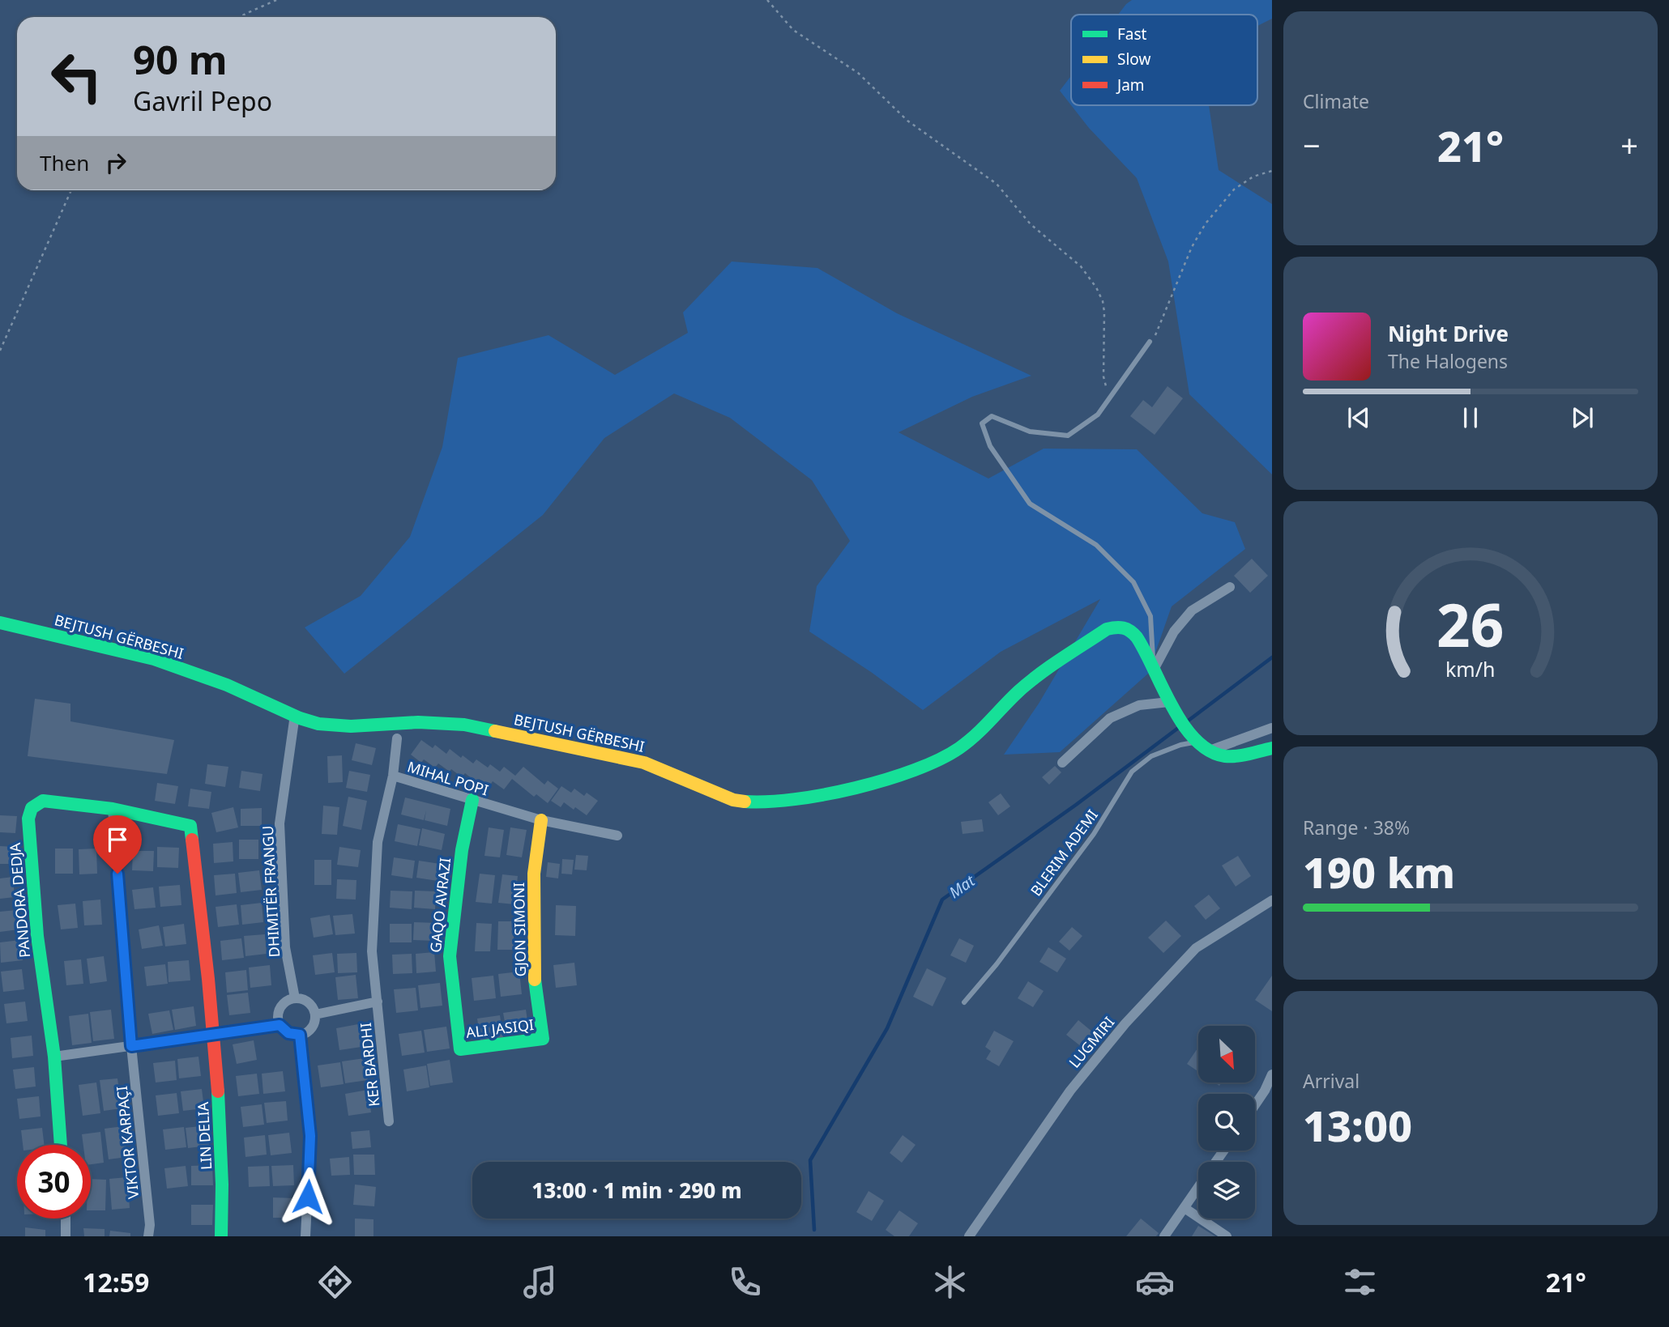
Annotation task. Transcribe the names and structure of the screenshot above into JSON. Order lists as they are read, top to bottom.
{
  "streets": {
    "street": [
      "BEJTUSH GËRBESHI",
      "MIHAL POPI",
      "DHIMITËR FRANGU",
      "PANDORA DEDJA",
      "GAQO AVRAZI",
      "GJON SIMONI",
      "ALI JASIQI",
      "LUGMIRI",
      "KER BARDHI",
      "LIN DELIA",
      "VIKTOR KARPAÇI"
    ],
    "lane": ["BLERIM ADEMI"]
  },
  "crossings": [
    ["BEJTUSH GËRBESHI", "BLERIM ADEMI"],
    ["BEJTUSH GËRBESHI", "DHIMITËR FRANGU"],
    ["MIHAL POPI", "GAQO AVRAZI"],
    ["MIHAL POPI", "GJON SIMONI"],
    ["MIHAL POPI", "KER BARDHI"],
    ["DHIMITËR FRANGU", "KER BARDHI"],
    ["PANDORA DEDJA", "LIN DELIA"],
    ["PANDORA DEDJA", "VIKTOR KARPAÇI"],
    ["GAQO AVRAZI", "ALI JASIQI"],
    ["GJON SIMONI", "ALI JASIQI"]
  ],
  "water": ["Mat"],
  "legend": ["Fast", "Slow", "Jam"],
  "north": "bottom right",
  "page": {
    "tile": [
      "Climate",
      ["Range · 38%", "190 km"],
      ["Arrival", "13:00"]
    ],
    "turn": ["90 m", "Gavril Pepo"],
    "heat": ["−", "21°", "+"],
    "then": "Then",
    "song": ["Night Drive", "The Halogens"],
    "limit": "30",
    "trip": "13:00 · 1 min · 290 m",
    "tabs": ["12:59", "21°"],
    "gauge": ["26", "km/h"]
  }
}
